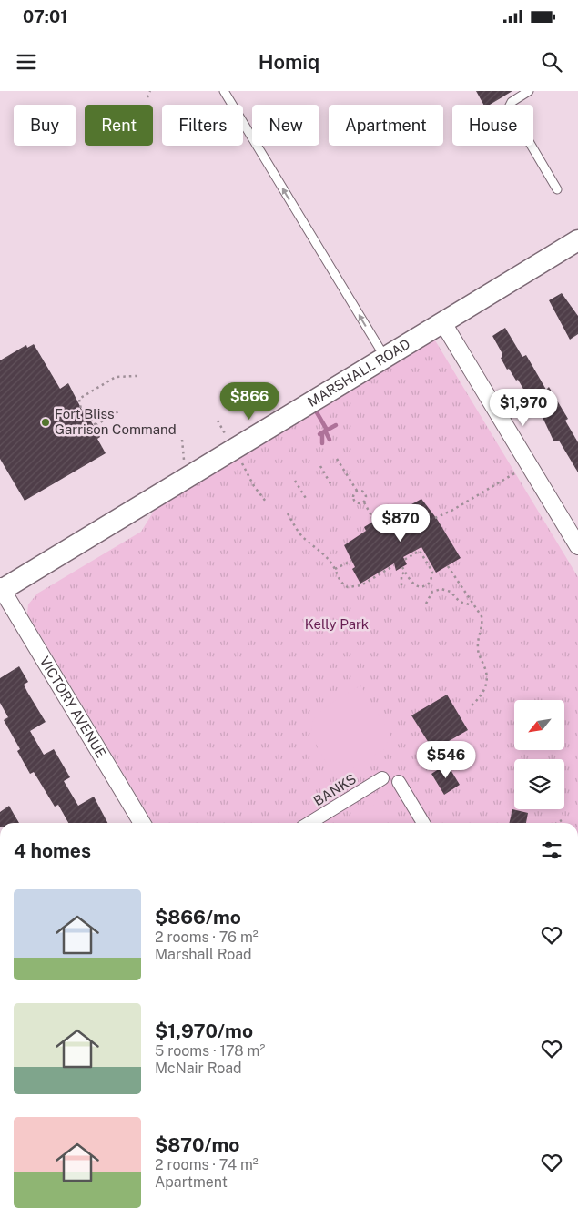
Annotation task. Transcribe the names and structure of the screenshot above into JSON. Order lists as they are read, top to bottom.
{
  "streets": {
    "street": ["MARSHALL ROAD", "VICTORY AVENUE", "BANKS"]
  },
  "crossings": [
    ["MARSHALL ROAD", "VICTORY AVENUE"]
  ],
  "parks": ["Kelly Park"],
  "places": ["Fort Bliss Garrison Command"],
  "north": "bottom left",
  "page": {
    "status": "07:01",
    "header": "Homiq",
    "chip": [
      "Buy",
      "Rent",
      "Filters",
      "New",
      "Apartment",
      "House"
    ],
    "price": [
      "$866",
      "$1,970",
      "$870",
      "$546"
    ],
    "heading": "4 homes",
    "list": [
      {
        "name": "$866/mo",
        "note": "2 rooms · 76 m² · Marshall Road"
      },
      {
        "name": "$1,970/mo",
        "note": "5 rooms · 178 m² · McNair Road"
      },
      {
        "name": "$870/mo",
        "note": "2 rooms · 74 m² · Apartment"
      }
    ]
  }
}
